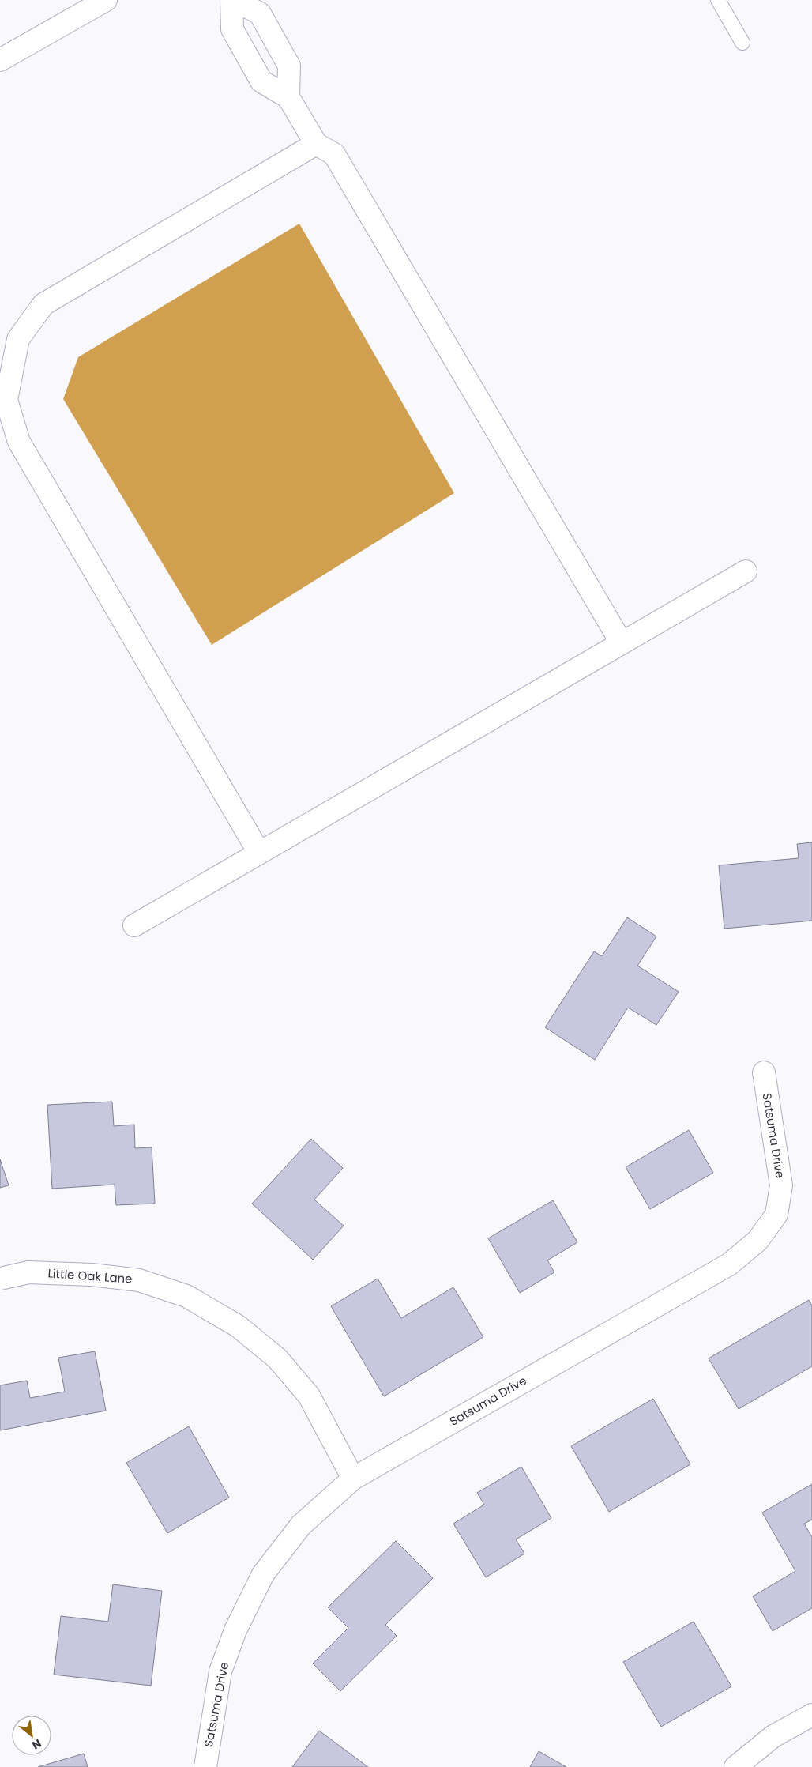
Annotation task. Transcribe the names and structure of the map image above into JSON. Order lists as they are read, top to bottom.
{
  "streets": {
    "street": ["Satsuma Drive", "Little Oak Lane"]
  },
  "crossings": [
    ["Satsuma Drive", "Little Oak Lane"]
  ],
  "north": "bottom right"
}
